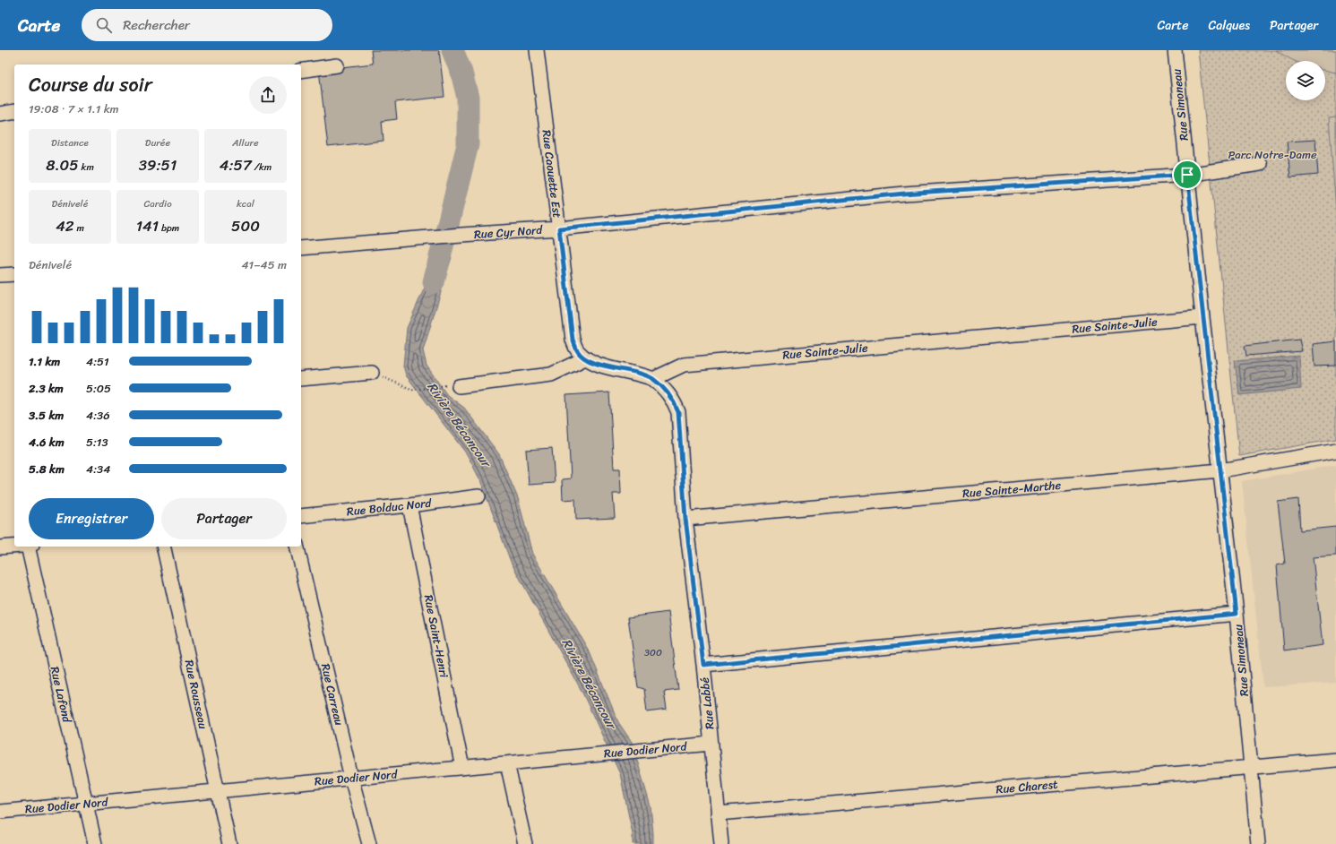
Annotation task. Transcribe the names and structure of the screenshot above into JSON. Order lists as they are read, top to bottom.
{
  "streets": {
    "street": [
      "Rue Simoneau",
      "Rue Caouette Est",
      "Rue Cyr Nord",
      "Rue Sainte-Julie",
      "Rue Sainte-Marthe",
      "Rue Bolduc Nord",
      "Rue Saint-Henri",
      "Rue Lafond",
      "Rue Rousseau",
      "Rue Carreau",
      "Rue Labbé",
      "Rue Dodier Nord",
      "Rue Charest"
    ]
  },
  "crossings": [
    ["Rue Simoneau", "Rue Cyr Nord"],
    ["Rue Simoneau", "Rue Sainte-Julie"],
    ["Rue Simoneau", "Rue Sainte-Marthe"],
    ["Rue Simoneau", "Rue Charest"],
    ["Rue Caouette Est", "Rue Cyr Nord"],
    ["Rue Sainte-Julie", "Rue Labbé"],
    ["Rue Sainte-Marthe", "Rue Labbé"],
    ["Rue Bolduc Nord", "Rue Saint-Henri"],
    ["Rue Saint-Henri", "Rue Dodier Nord"],
    ["Rue Lafond", "Rue Dodier Nord"],
    ["Rue Rousseau", "Rue Dodier Nord"],
    ["Rue Carreau", "Rue Dodier Nord"],
    ["Rue Labbé", "Rue Dodier Nord"],
    ["Rue Labbé", "Rue Charest"]
  ],
  "water": ["Rivière Bécancour"],
  "parks": ["Parc Notre-Dame"],
  "house_numbers": ["300"],
  "page": {
    "header": "Carte",
    "search": "Rechercher",
    "nav": ["Carte", "Calques", "Partager"],
    "heading": ["Course du soir", "19:08 · 7 × 1.1 km"],
    "stats": [
      ["Distance", "8.05 km"],
      ["Durée", "39:51"],
      ["Allure", "4:57 /km"],
      ["Dénivelé", "42 m"],
      ["Cardio", "141 bpm"],
      ["kcal", "500"]
    ],
    "chart": ["Dénivelé", "41–45 m"],
    "list": [
      {
        "name": "1.1 km",
        "note": "4:51"
      },
      {
        "name": "2.3 km",
        "note": "5:05"
      },
      {
        "name": "3.5 km",
        "note": "4:36"
      },
      {
        "name": "4.6 km",
        "note": "5:13"
      },
      {
        "name": "5.8 km",
        "note": "4:34"
      }
    ],
    "buttons": ["Enregistrer", "Partager"]
  }
}
